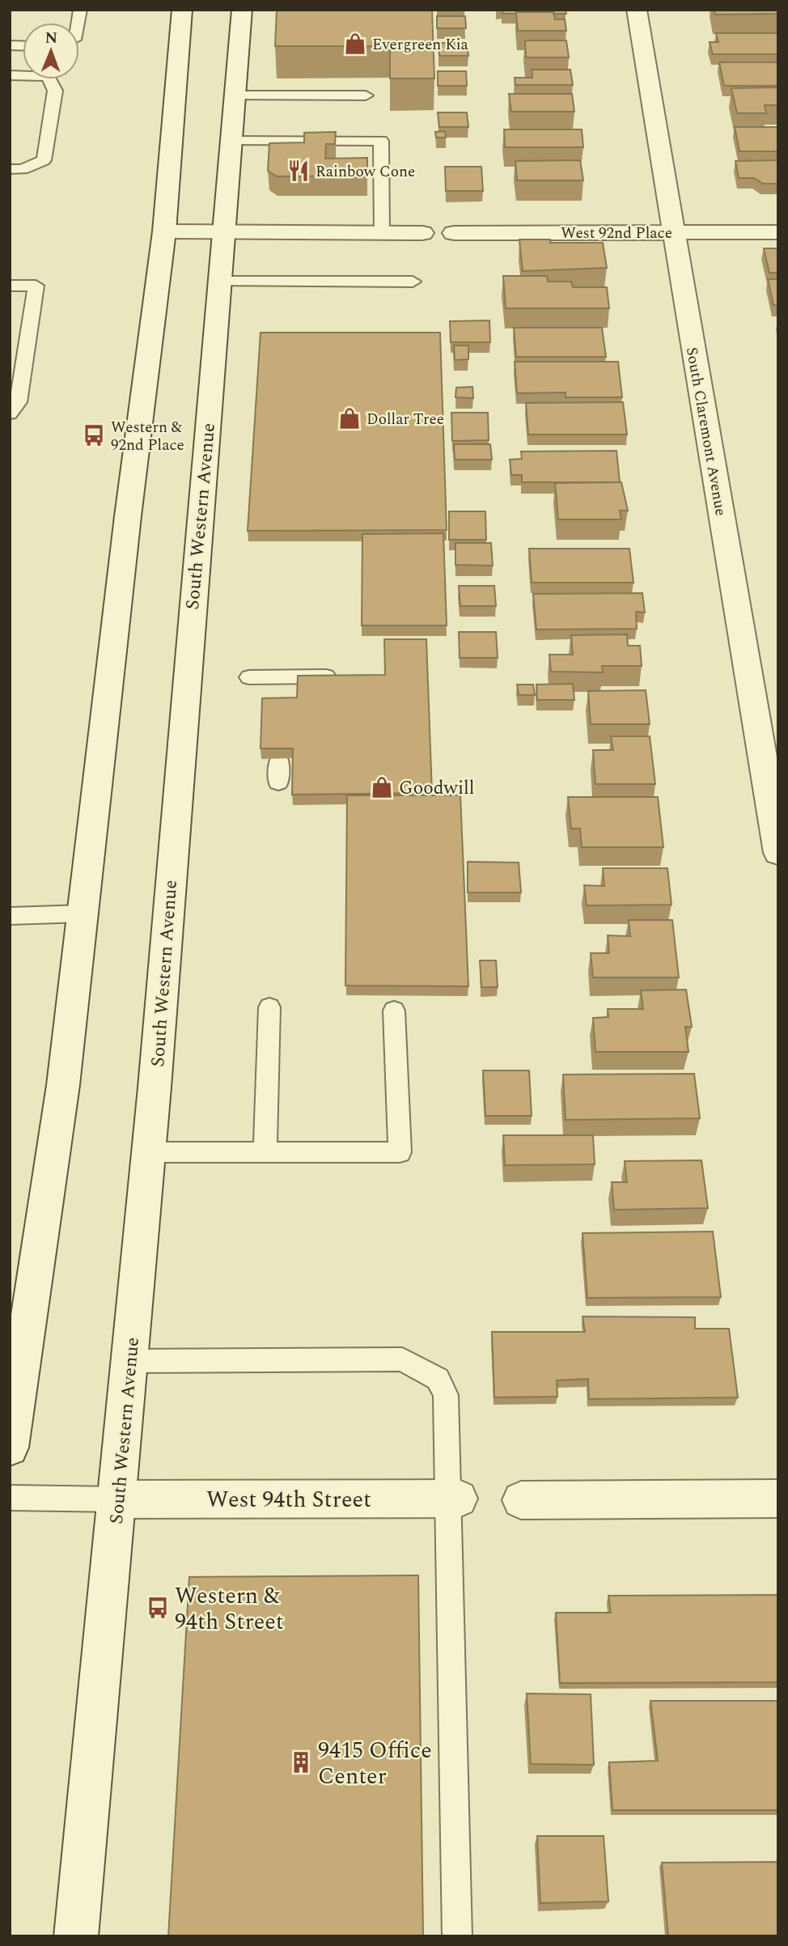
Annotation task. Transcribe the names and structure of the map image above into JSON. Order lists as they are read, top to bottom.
{
  "streets": {
    "main road": [
      "West 92nd Place",
      "South Claremont Avenue",
      "South Western Avenue",
      "West 94th Street"
    ]
  },
  "crossings": [
    ["West 92nd Place", "South Claremont Avenue"],
    ["South Western Avenue", "West 94th Street"]
  ],
  "places": {
    "shop": ["Evergreen Kia", "Dollar Tree", "Goodwill"],
    "restaurant": ["Rainbow Cone"],
    "bus stop": ["Western & 92nd Place", "Western & 94th Street"],
    "building": ["9415 Office Center"]
  },
  "north": "top"
}
